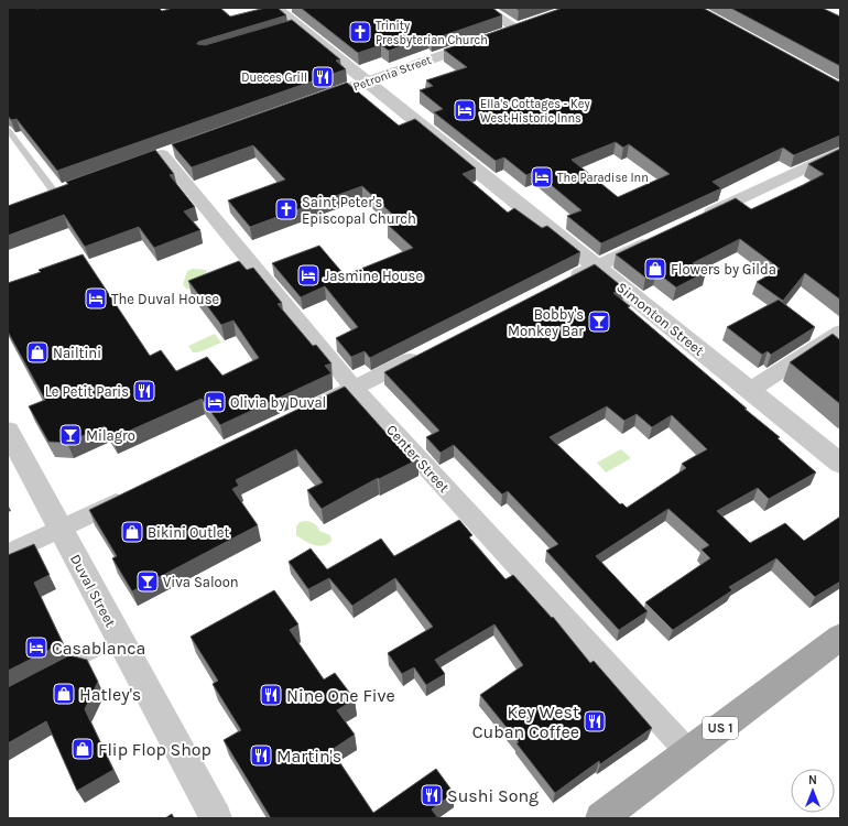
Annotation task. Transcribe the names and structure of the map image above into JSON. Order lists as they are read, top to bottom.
{
  "streets": {
    "main road": ["US 1"],
    "street": [
      "Petronia Street",
      "Simonton Street",
      "Center Street",
      "Duval Street"
    ]
  },
  "crossings": [
    ["Petronia Street", "Simonton Street"],
    ["Center Street", "US 1"]
  ],
  "places": {
    "church": ["Trinity Presbyterian Church", "Saint Peter's Episcopal Church"],
    "restaurant": [
      "Dueces Grill",
      "Le Petit Paris",
      "Nine One Five",
      "Key West Cuban Coffee",
      "Martin's",
      "Sushi Song"
    ],
    "hotel": [
      "Ella's Cottages - Key West Historic Inns",
      "The Paradise Inn",
      "Jasmine House",
      "The Duval House",
      "Olivia by Duval",
      "Casablanca"
    ],
    "shop": [
      "Flowers by Gilda",
      "Nailtini",
      "Bikini Outlet",
      "Hatley's",
      "Flip Flop Shop"
    ],
    "bar": ["Bobby's Monkey Bar", "Milagro", "Viva Saloon"]
  },
  "north": "top"
}
